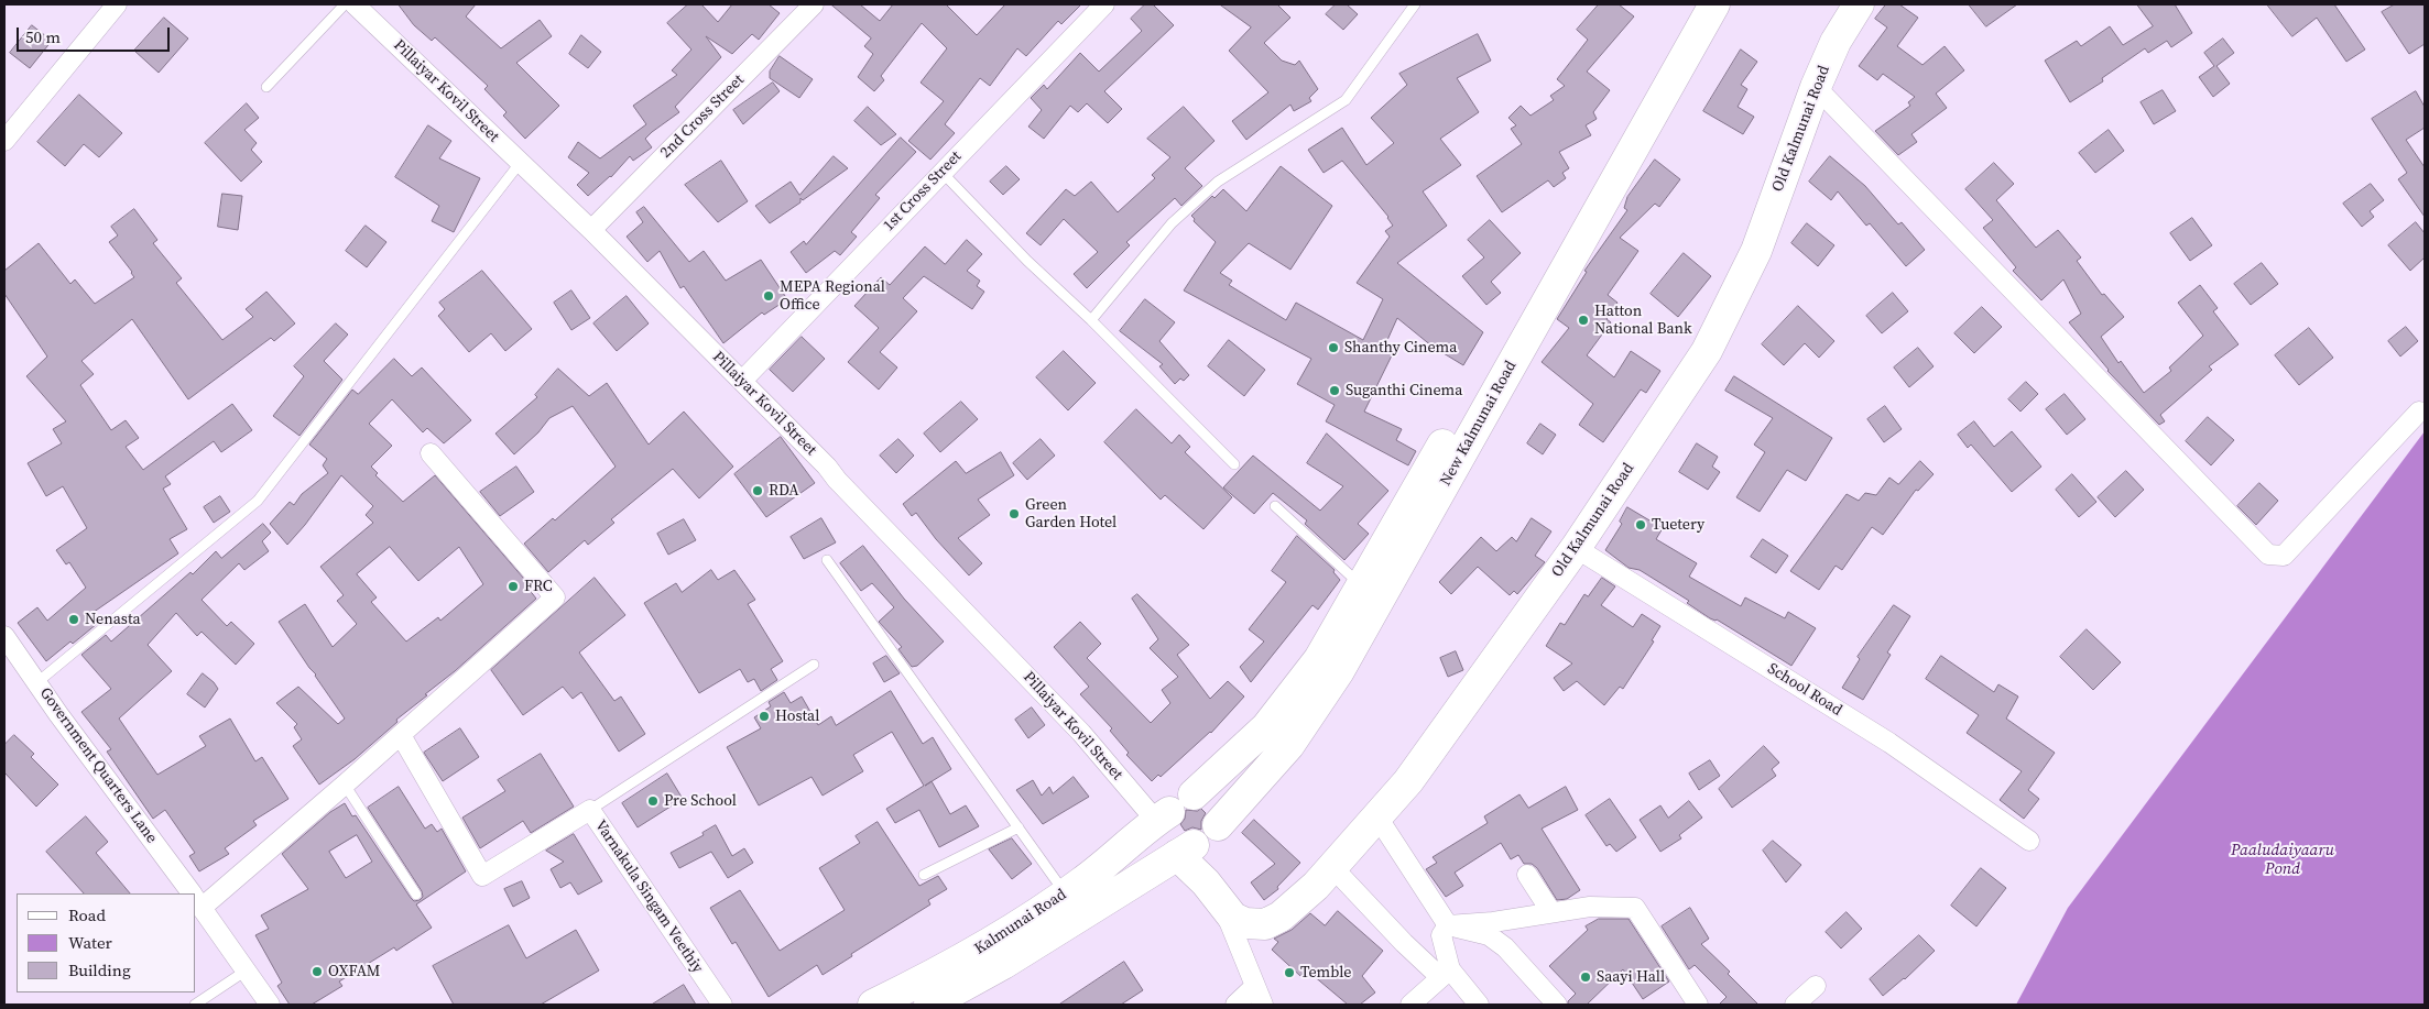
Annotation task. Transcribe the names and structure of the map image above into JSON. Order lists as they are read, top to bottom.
{
  "streets": {
    "main road": ["Old Kalmunai Road", "New Kalmunai Road", "Kalmunai Road"],
    "street": [
      "Pillaiyar Kovil Street",
      "2nd Cross Street",
      "1st Cross Street",
      "School Road",
      "Government Quarters Lane",
      "Varnakula Singam Veethiy"
    ]
  },
  "crossings": [
    ["Pillaiyar Kovil Street", "2nd Cross Street"],
    ["Pillaiyar Kovil Street", "Old Kalmunai Road"],
    ["Pillaiyar Kovil Street", "1st Cross Street"],
    ["Pillaiyar Kovil Street", "New Kalmunai Road"],
    ["Pillaiyar Kovil Street", "Kalmunai Road"],
    ["Old Kalmunai Road", "New Kalmunai Road"],
    ["Old Kalmunai Road", "School Road"],
    ["Old Kalmunai Road", "Kalmunai Road"],
    ["New Kalmunai Road", "Kalmunai Road"]
  ],
  "water": ["Paaludaiyaaru Pond"],
  "places": [
    "MEPA Regional Office",
    "Hatton National Bank",
    "Shanthy Cinema",
    "Suganthi Cinema",
    "RDA",
    "Green Garden Hotel",
    "Tuetery",
    "FRC",
    "Nenasta",
    "Hostal",
    "Pre School",
    "OXFAM",
    "Temble",
    "Saayi Hall"
  ],
  "legend": ["Road", "Water", "Building"],
  "scale_bar": "50 m"
}
